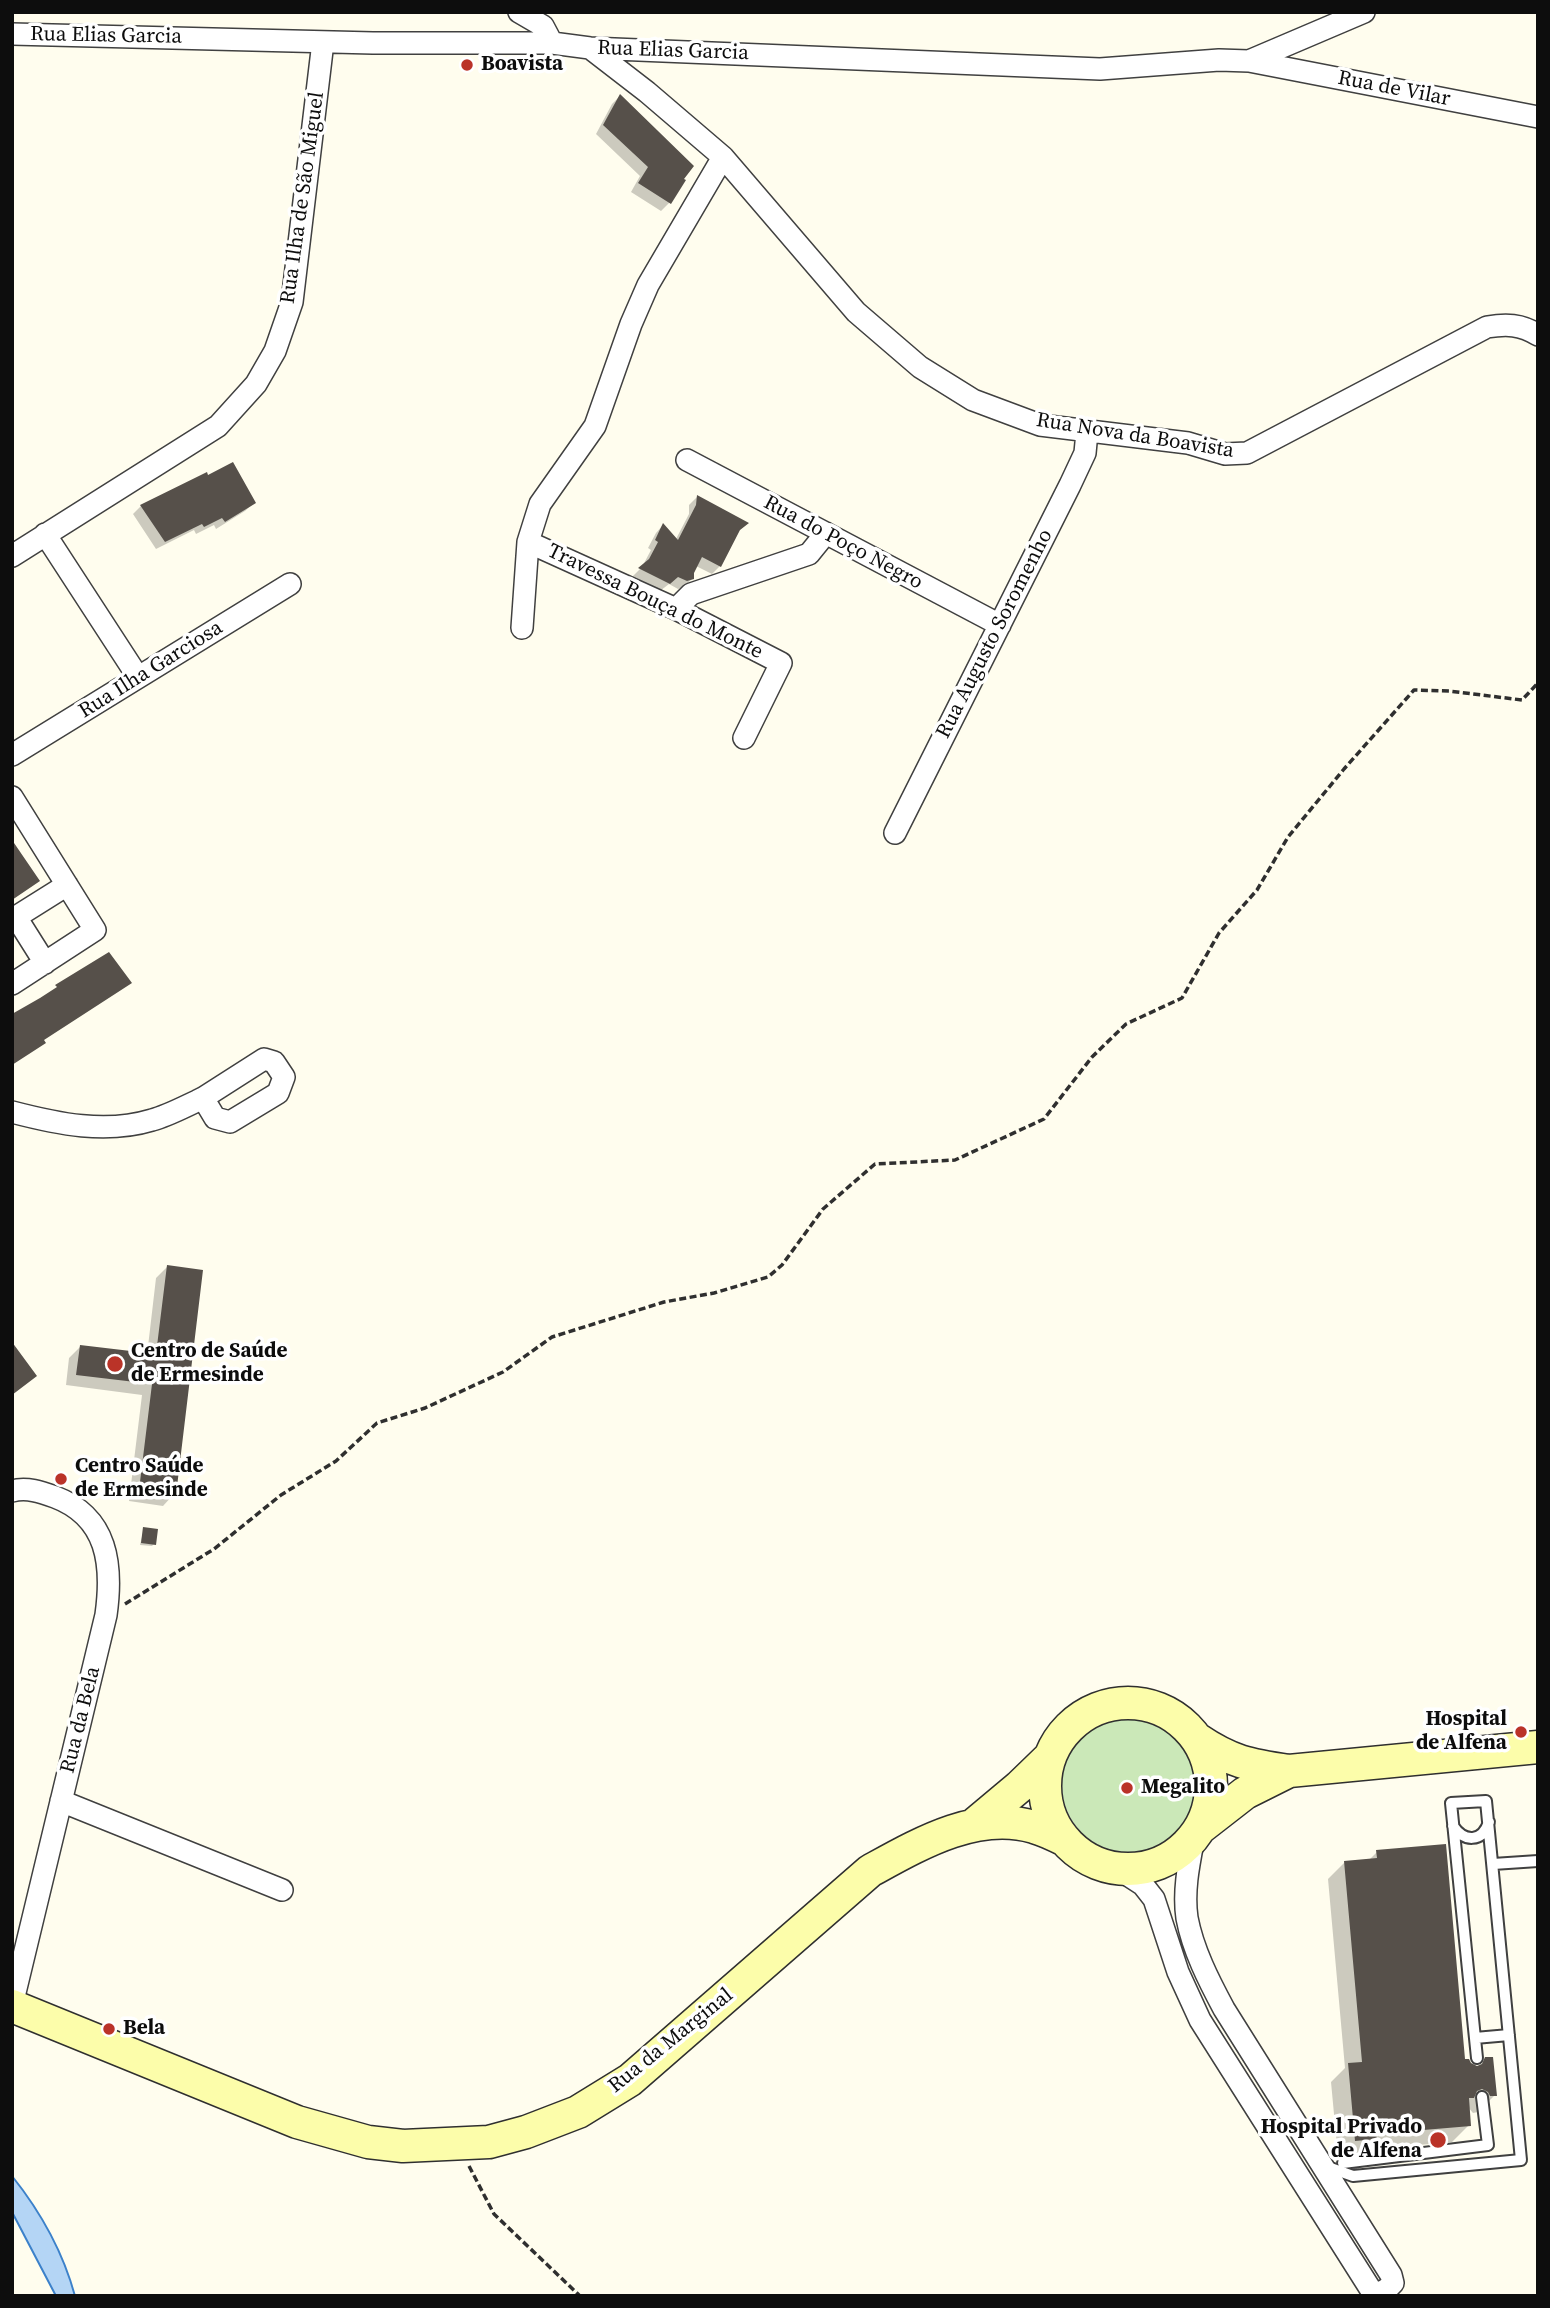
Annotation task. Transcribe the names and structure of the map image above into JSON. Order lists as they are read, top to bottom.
{
  "streets": {
    "street": [
      "Rua Elias Garcia",
      "Rua de Vilar",
      "Rua Ilha de São Miguel",
      "Rua Nova da Boavista",
      "Rua do Poço Negro",
      "Travessa Bouça do Monte",
      "Rua Augusto Soromenho",
      "Rua Ilha Garciosa",
      "Rua da Bela",
      "Rua da Marginal"
    ]
  },
  "crossings": [
    ["Rua Elias Garcia", "Rua de Vilar"],
    ["Rua Elias Garcia", "Rua Ilha de São Miguel"],
    ["Rua Elias Garcia", "Rua Nova da Boavista"],
    ["Rua Nova da Boavista", "Rua Augusto Soromenho"],
    ["Rua do Poço Negro", "Rua Augusto Soromenho"],
    ["Rua da Bela", "Rua da Marginal"]
  ],
  "places": [
    "Boavista",
    "Centro de Saúde de Ermesinde",
    "Centro Saúde de Ermesinde",
    "Hospital de Alfena",
    "Megalito",
    "Bela",
    "Hospital Privado de Alfena"
  ]
}
